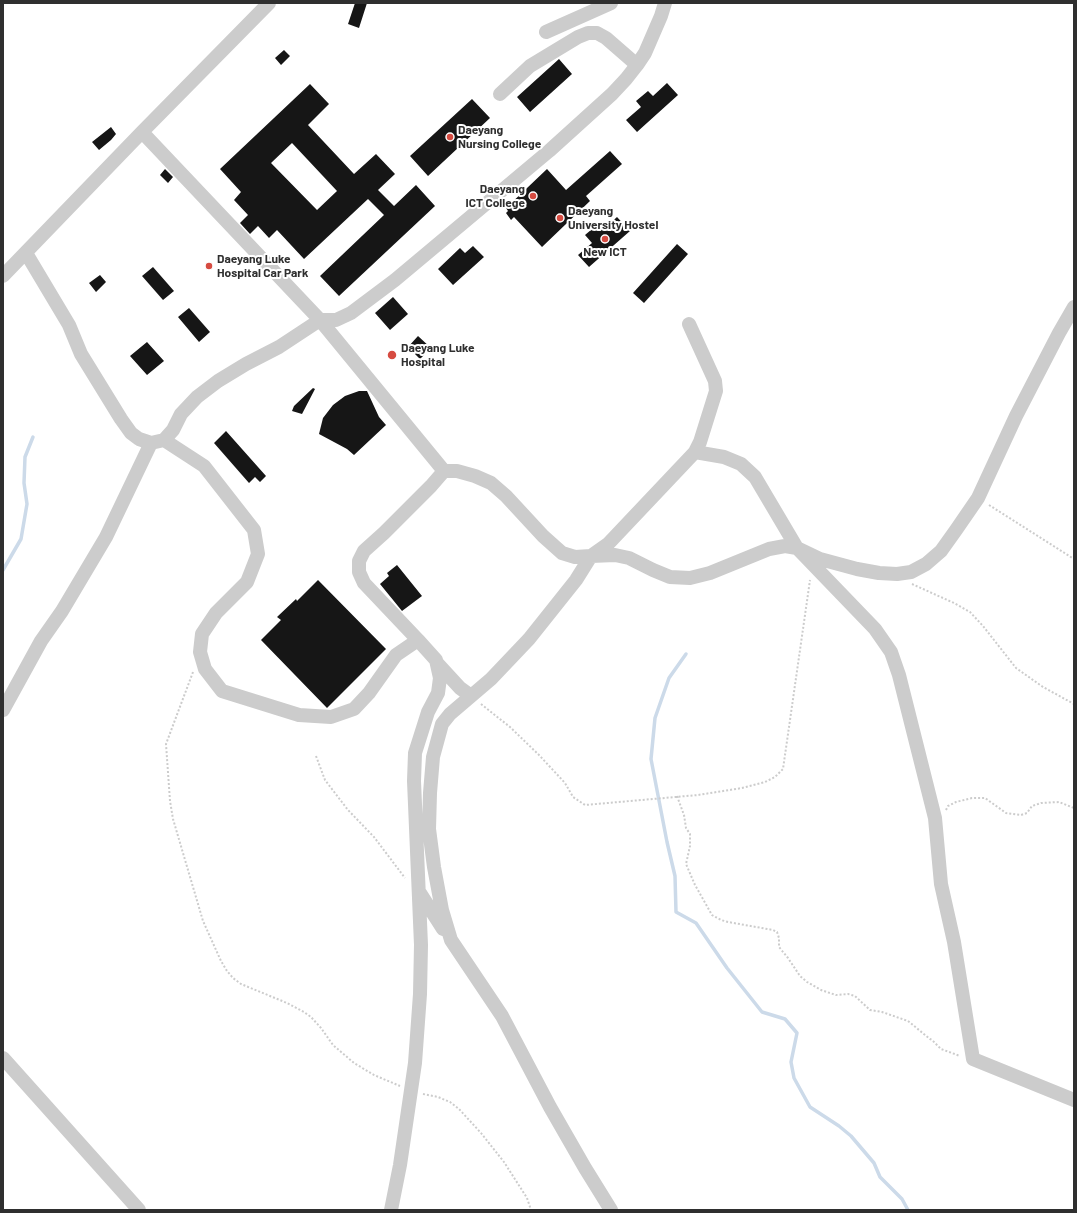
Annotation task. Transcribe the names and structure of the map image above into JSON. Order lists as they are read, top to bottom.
{
  "places": [
    "Daeyang Nursing College",
    "Daeyang ICT College",
    "Daeyang University Hostel",
    "New ICT",
    "Daeyang Luke Hospital Car Park",
    "Daeyang Luke Hospital"
  ]
}
